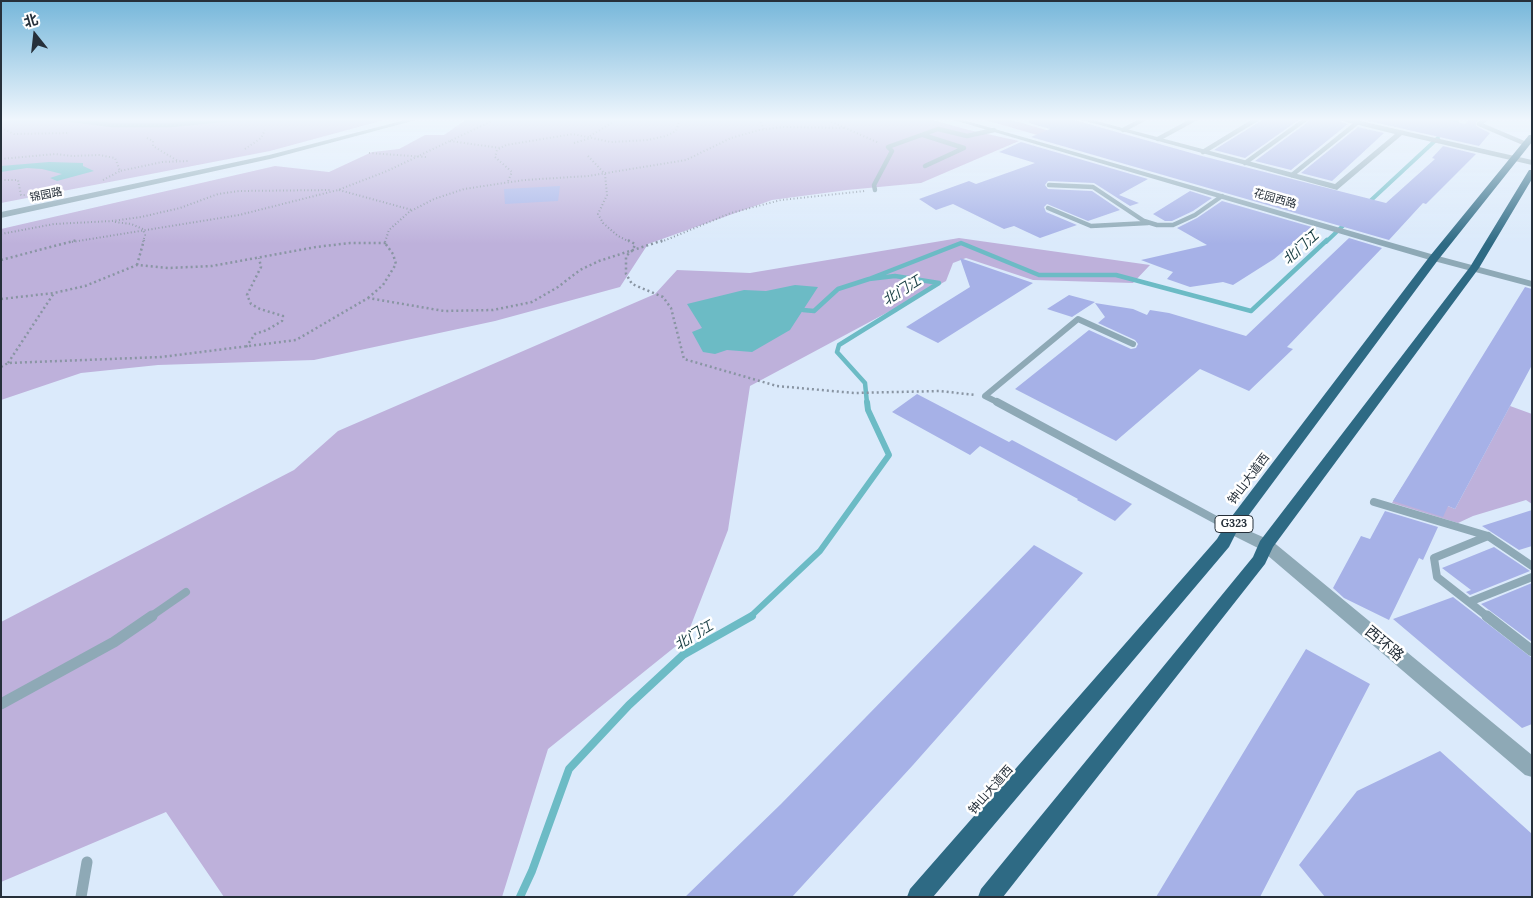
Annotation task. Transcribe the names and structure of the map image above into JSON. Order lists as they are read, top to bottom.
{
  "streets": {
    "highway": ["钟山大道西", "G323"],
    "street": ["锦园路", "花园西路", "西环路"]
  },
  "crossings": [
    ["花园西路", "钟山大道西"],
    ["花园西路", "G323"],
    ["钟山大道西", "西环路"],
    ["G323", "西环路"]
  ],
  "water": ["北门江"],
  "north": "top"
}
